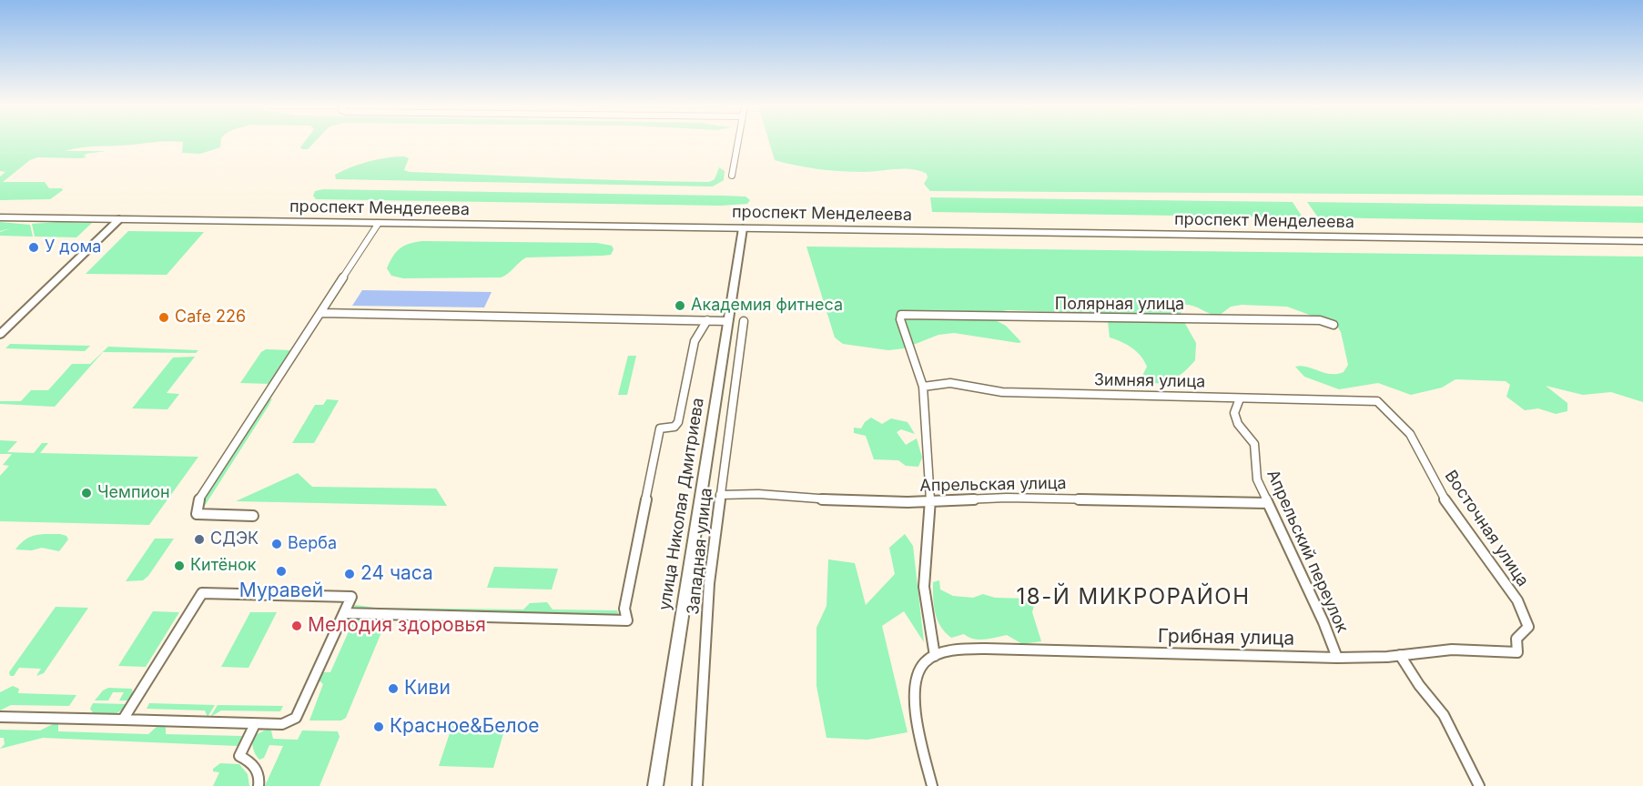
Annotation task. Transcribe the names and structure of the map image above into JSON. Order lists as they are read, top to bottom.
{
  "streets": {
    "main road": ["проспект Менделеева", "улица Николая Дмитриева"],
    "street": [
      "Полярная улица",
      "Зимняя улица",
      "Апрельская улица",
      "Восточная улица",
      "Западная улица",
      "Апрельский переулок",
      "Грибная улица"
    ]
  },
  "crossings": [
    ["проспект Менделеева", "улица Николая Дмитриева"],
    ["Полярная улица", "Зимняя улица"],
    ["Зимняя улица", "Восточная улица"],
    ["Зимняя улица", "Апрельский переулок"],
    ["Апрельская улица", "Западная улица"],
    ["Апрельская улица", "Апрельский переулок"],
    ["Восточная улица", "Грибная улица"],
    ["Апрельский переулок", "Грибная улица"]
  ],
  "districts": ["18-Й МИКРОРАЙОН"],
  "places": [
    "У дома",
    "Академия фитнеса",
    "Cafe 226",
    "Чемпион",
    "СДЭК",
    "Верба",
    "Китёнок",
    "Муравей",
    "24 часа",
    "Мелодия здоровья",
    "Киви",
    "Красное&Белое"
  ]
}
